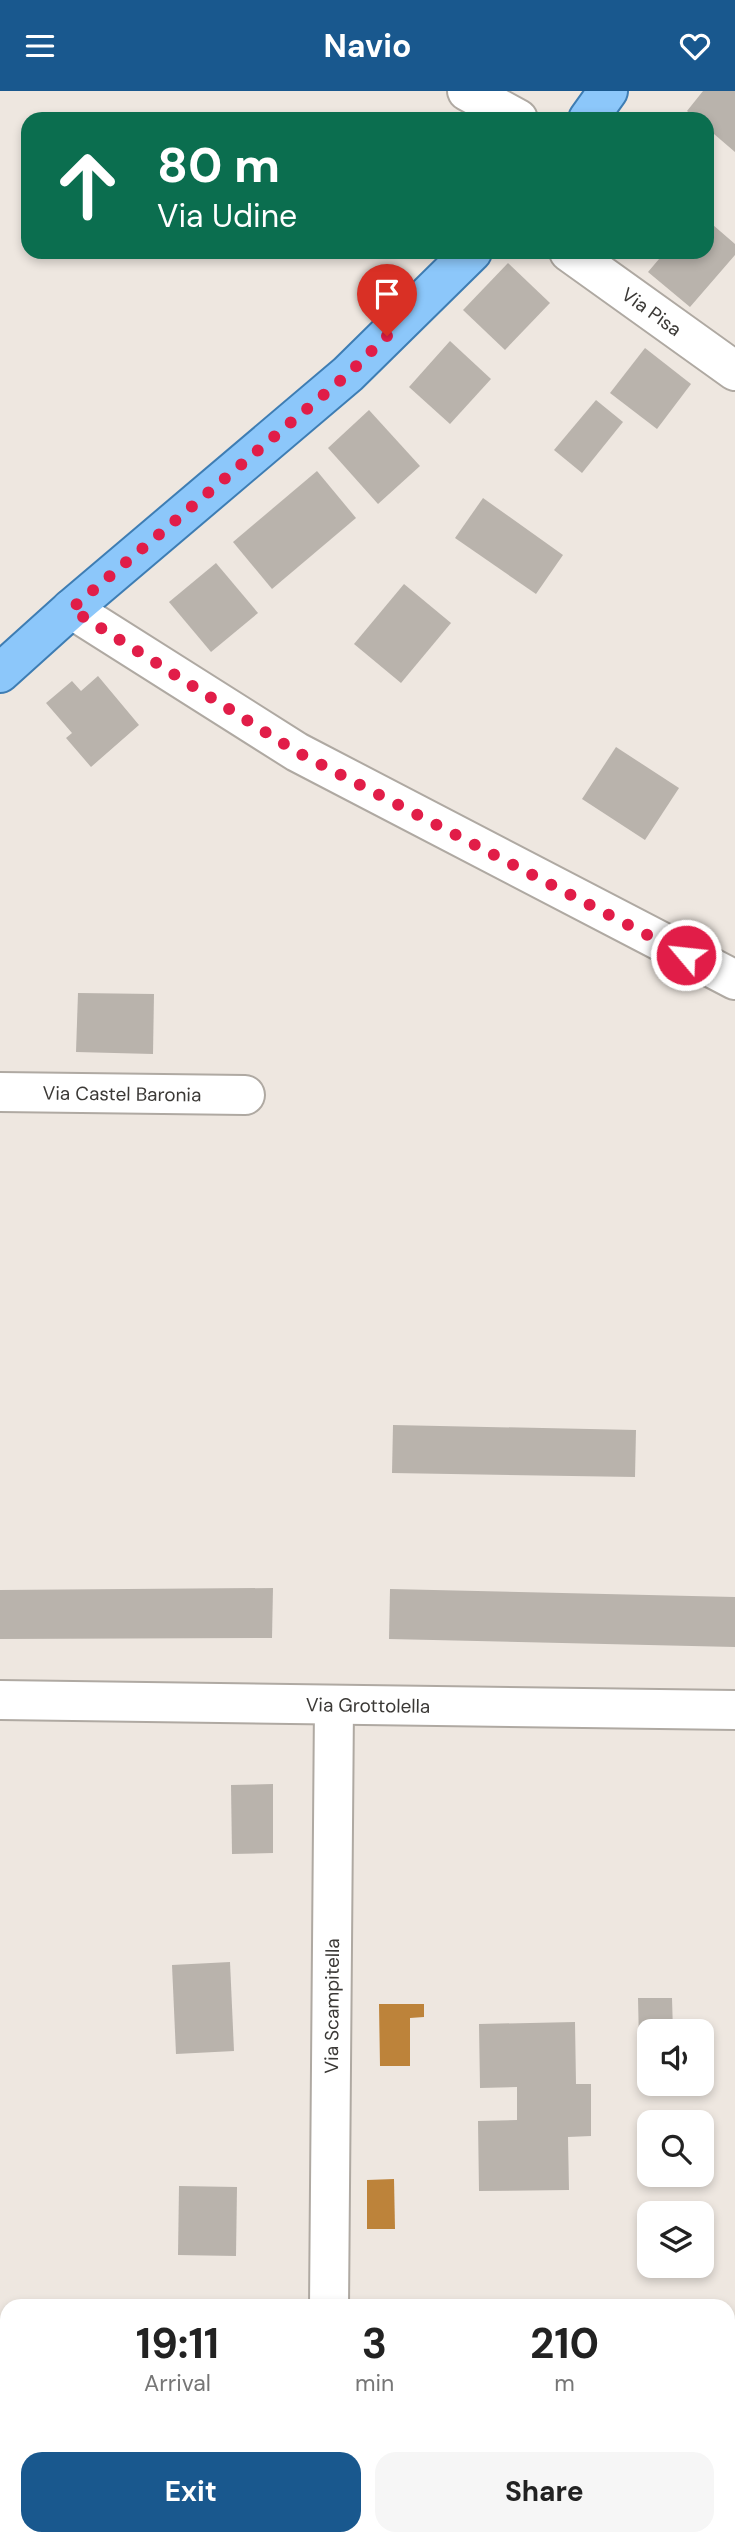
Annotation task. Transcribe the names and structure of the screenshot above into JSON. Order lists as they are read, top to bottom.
{
  "streets": {
    "street": [
      "Via Pisa",
      "Via Castel Baronia",
      "Via Grottolella",
      "Via Scampitella"
    ]
  },
  "crossings": [
    ["Via Grottolella", "Via Scampitella"]
  ],
  "page": {
    "header": "Navio",
    "turn": ["80 m", "Via Udine"],
    "eta": [
      "19:11",
      "Arrival",
      "3",
      "min",
      "210",
      "m"
    ],
    "buttons": ["Exit", "Share"]
  }
}
